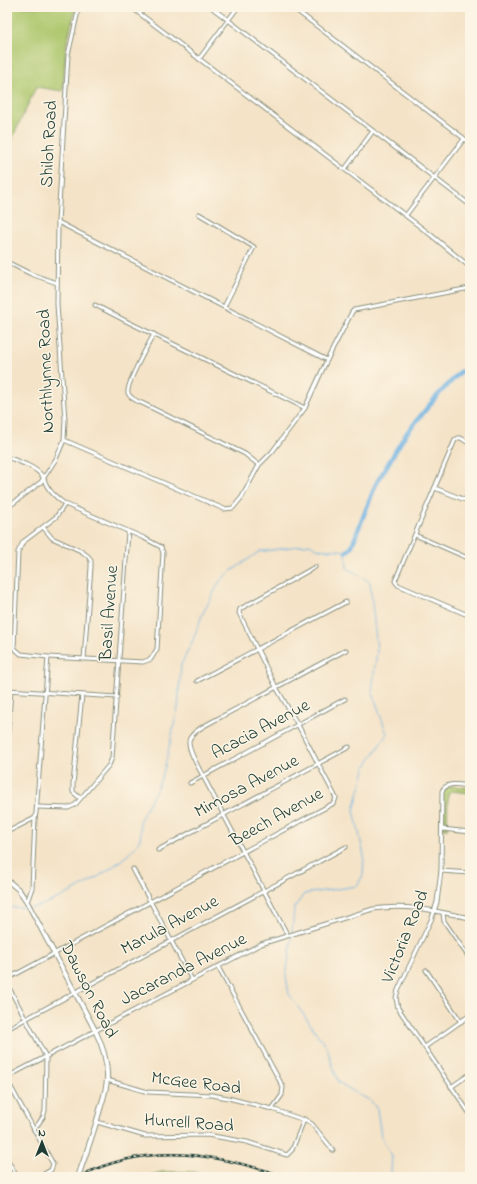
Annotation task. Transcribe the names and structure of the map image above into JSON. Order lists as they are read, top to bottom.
{
  "streets": {
    "street": [
      "Shiloh Road",
      "Northlynne Road",
      "Basil Avenue",
      "Acacia Avenue",
      "Mimosa Avenue",
      "Beech Avenue",
      "Marula Avenue",
      "Victoria Road",
      "Jacaranda Avenue",
      "Dawson Road",
      "McGee Road",
      "Hurrell Road"
    ]
  },
  "crossings": [
    ["Shiloh Road", "Northlynne Road"],
    ["Acacia Avenue", "Beech Avenue"],
    ["Mimosa Avenue", "Beech Avenue"],
    ["Beech Avenue", "Dawson Road"],
    ["Marula Avenue", "Dawson Road"],
    ["Victoria Road", "Jacaranda Avenue"],
    ["Jacaranda Avenue", "Dawson Road"],
    ["Dawson Road", "McGee Road"],
    ["Dawson Road", "Hurrell Road"],
    ["McGee Road", "Hurrell Road"]
  ],
  "north": "top"
}
